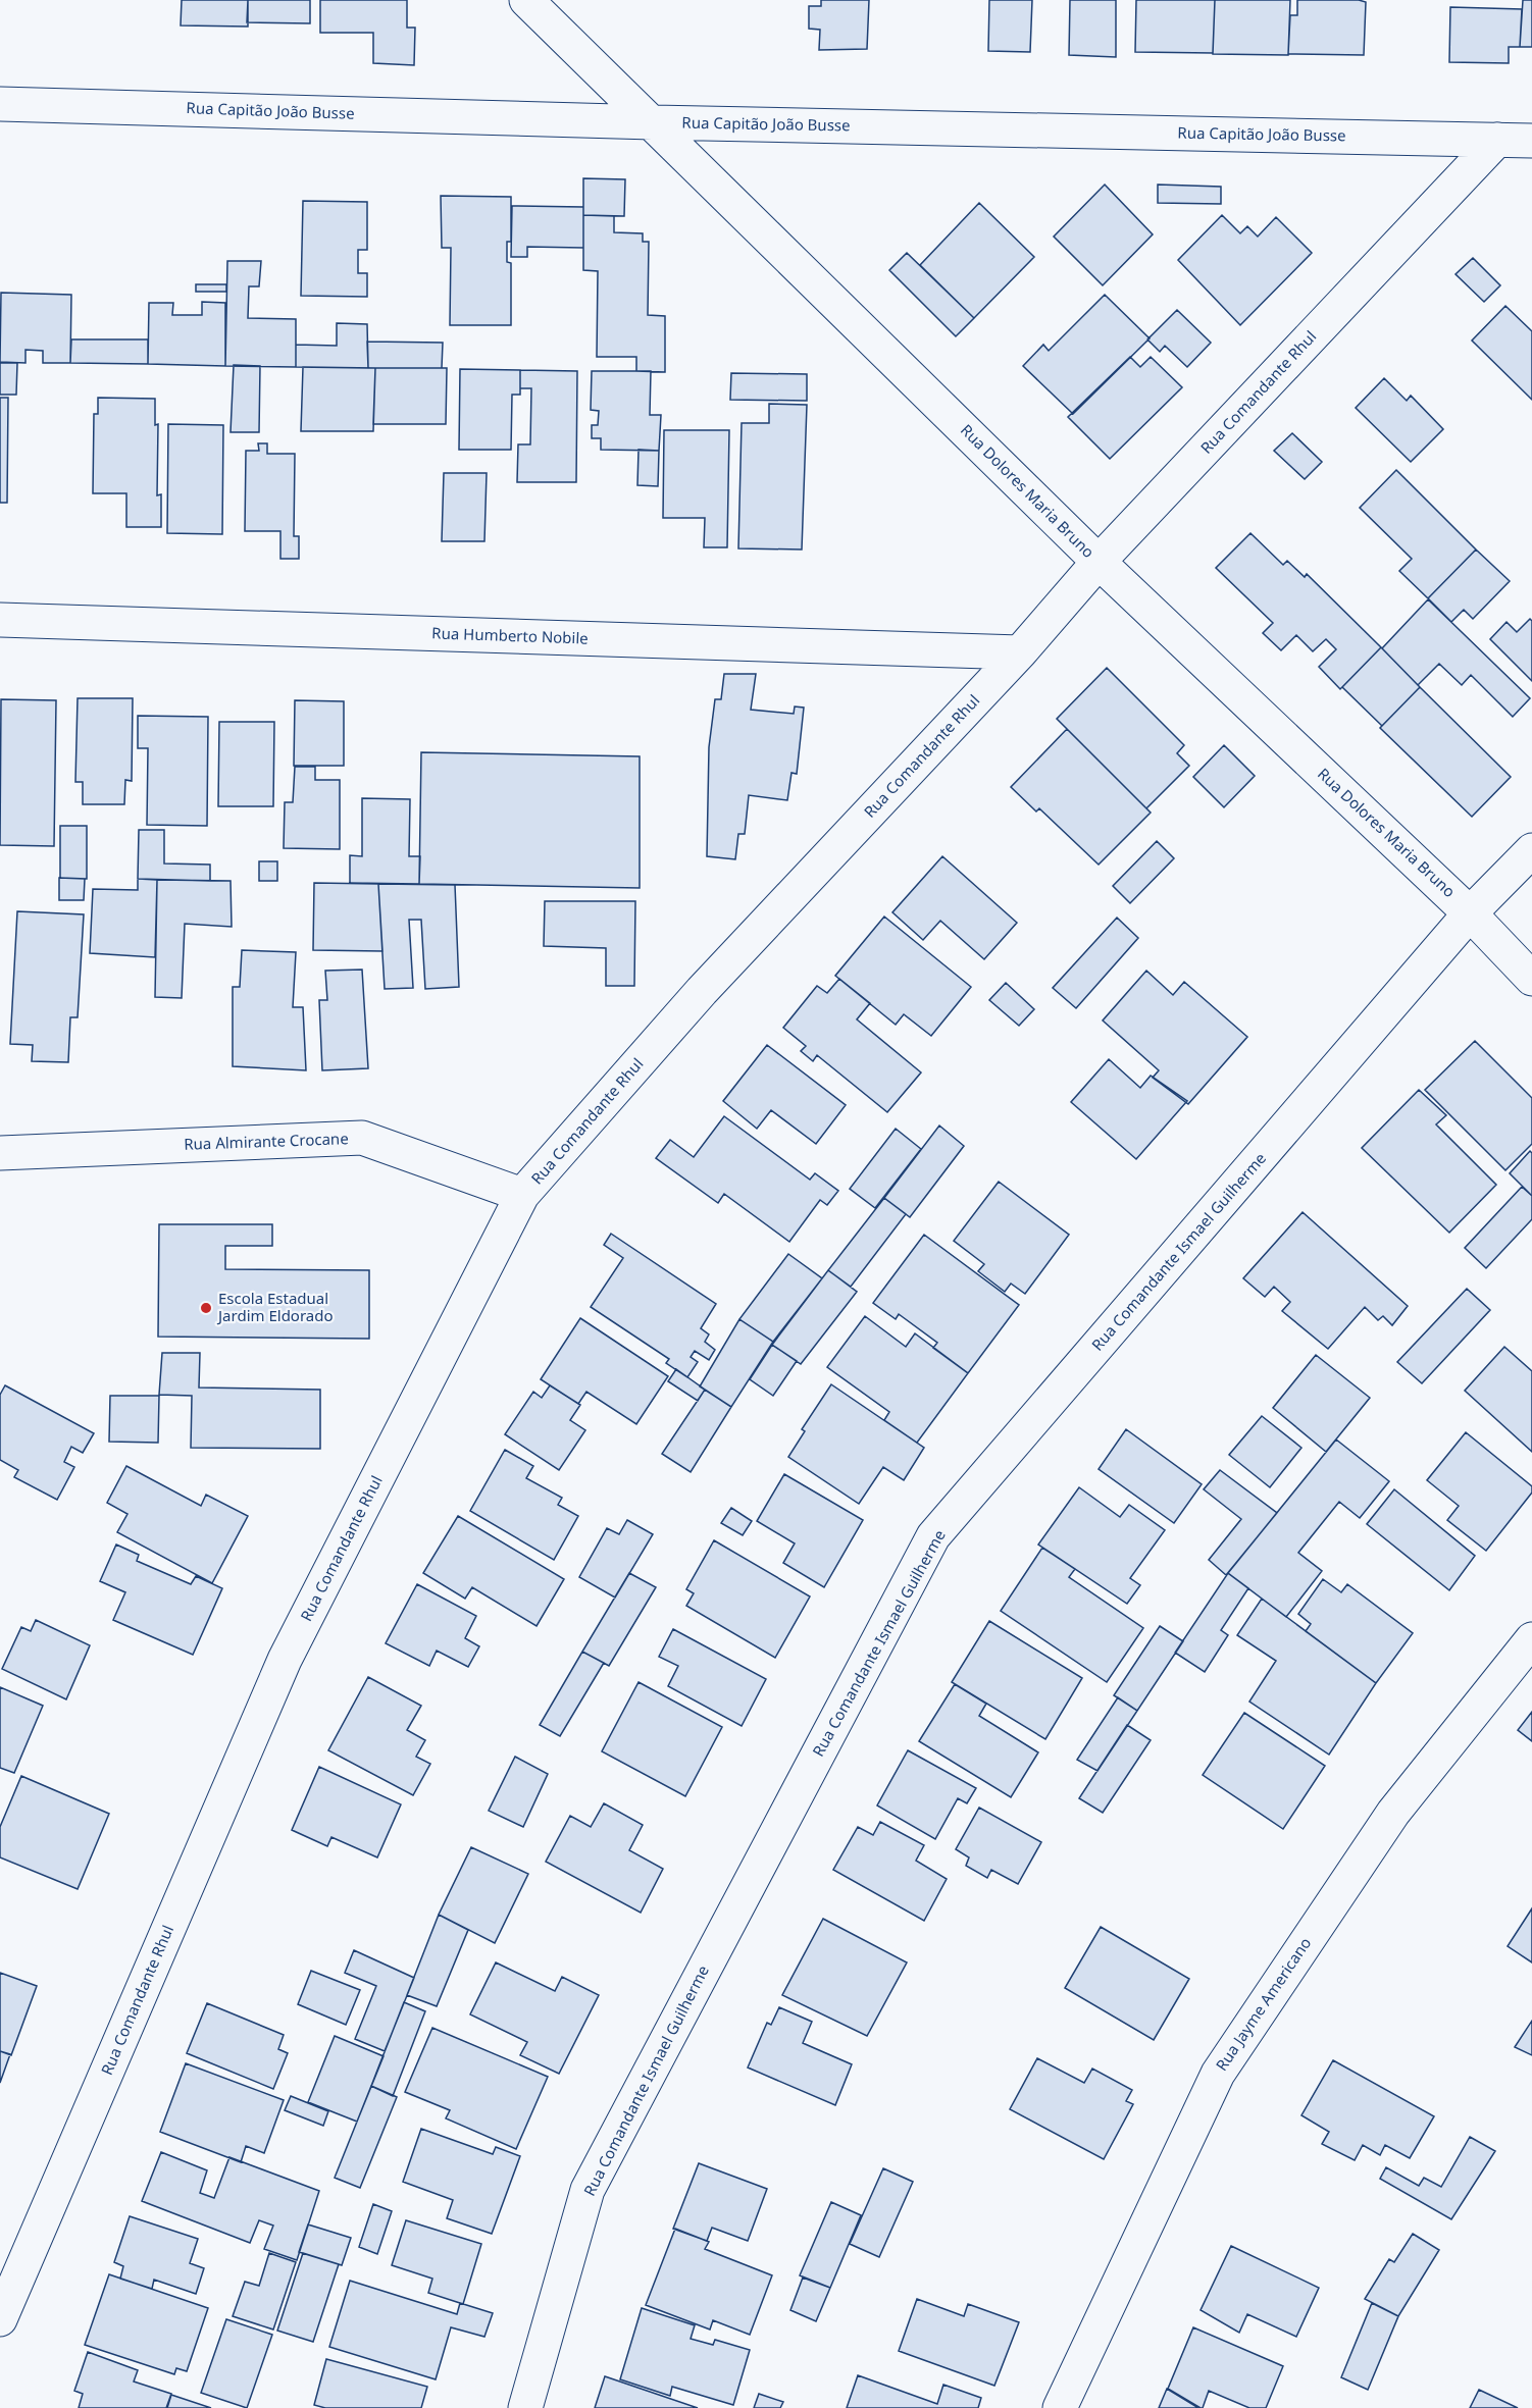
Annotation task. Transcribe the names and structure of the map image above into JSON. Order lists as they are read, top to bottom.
{
  "streets": {
    "street": [
      "Rua Capitão João Busse",
      "Rua Comandante Rhul",
      "Rua Dolores Maria Bruno",
      "Rua Humberto Nobile",
      "Rua Almirante Crocane",
      "Rua Comandante Ismael Guilherme",
      "Rua Jayme Americano"
    ]
  },
  "crossings": [
    ["Rua Capitão João Busse", "Rua Comandante Rhul"],
    ["Rua Capitão João Busse", "Rua Dolores Maria Bruno"],
    ["Rua Comandante Rhul", "Rua Dolores Maria Bruno"],
    ["Rua Comandante Rhul", "Rua Humberto Nobile"],
    ["Rua Comandante Rhul", "Rua Almirante Crocane"],
    ["Rua Dolores Maria Bruno", "Rua Comandante Ismael Guilherme"]
  ],
  "places": ["Escola Estadual Jardim Eldorado"]
}
